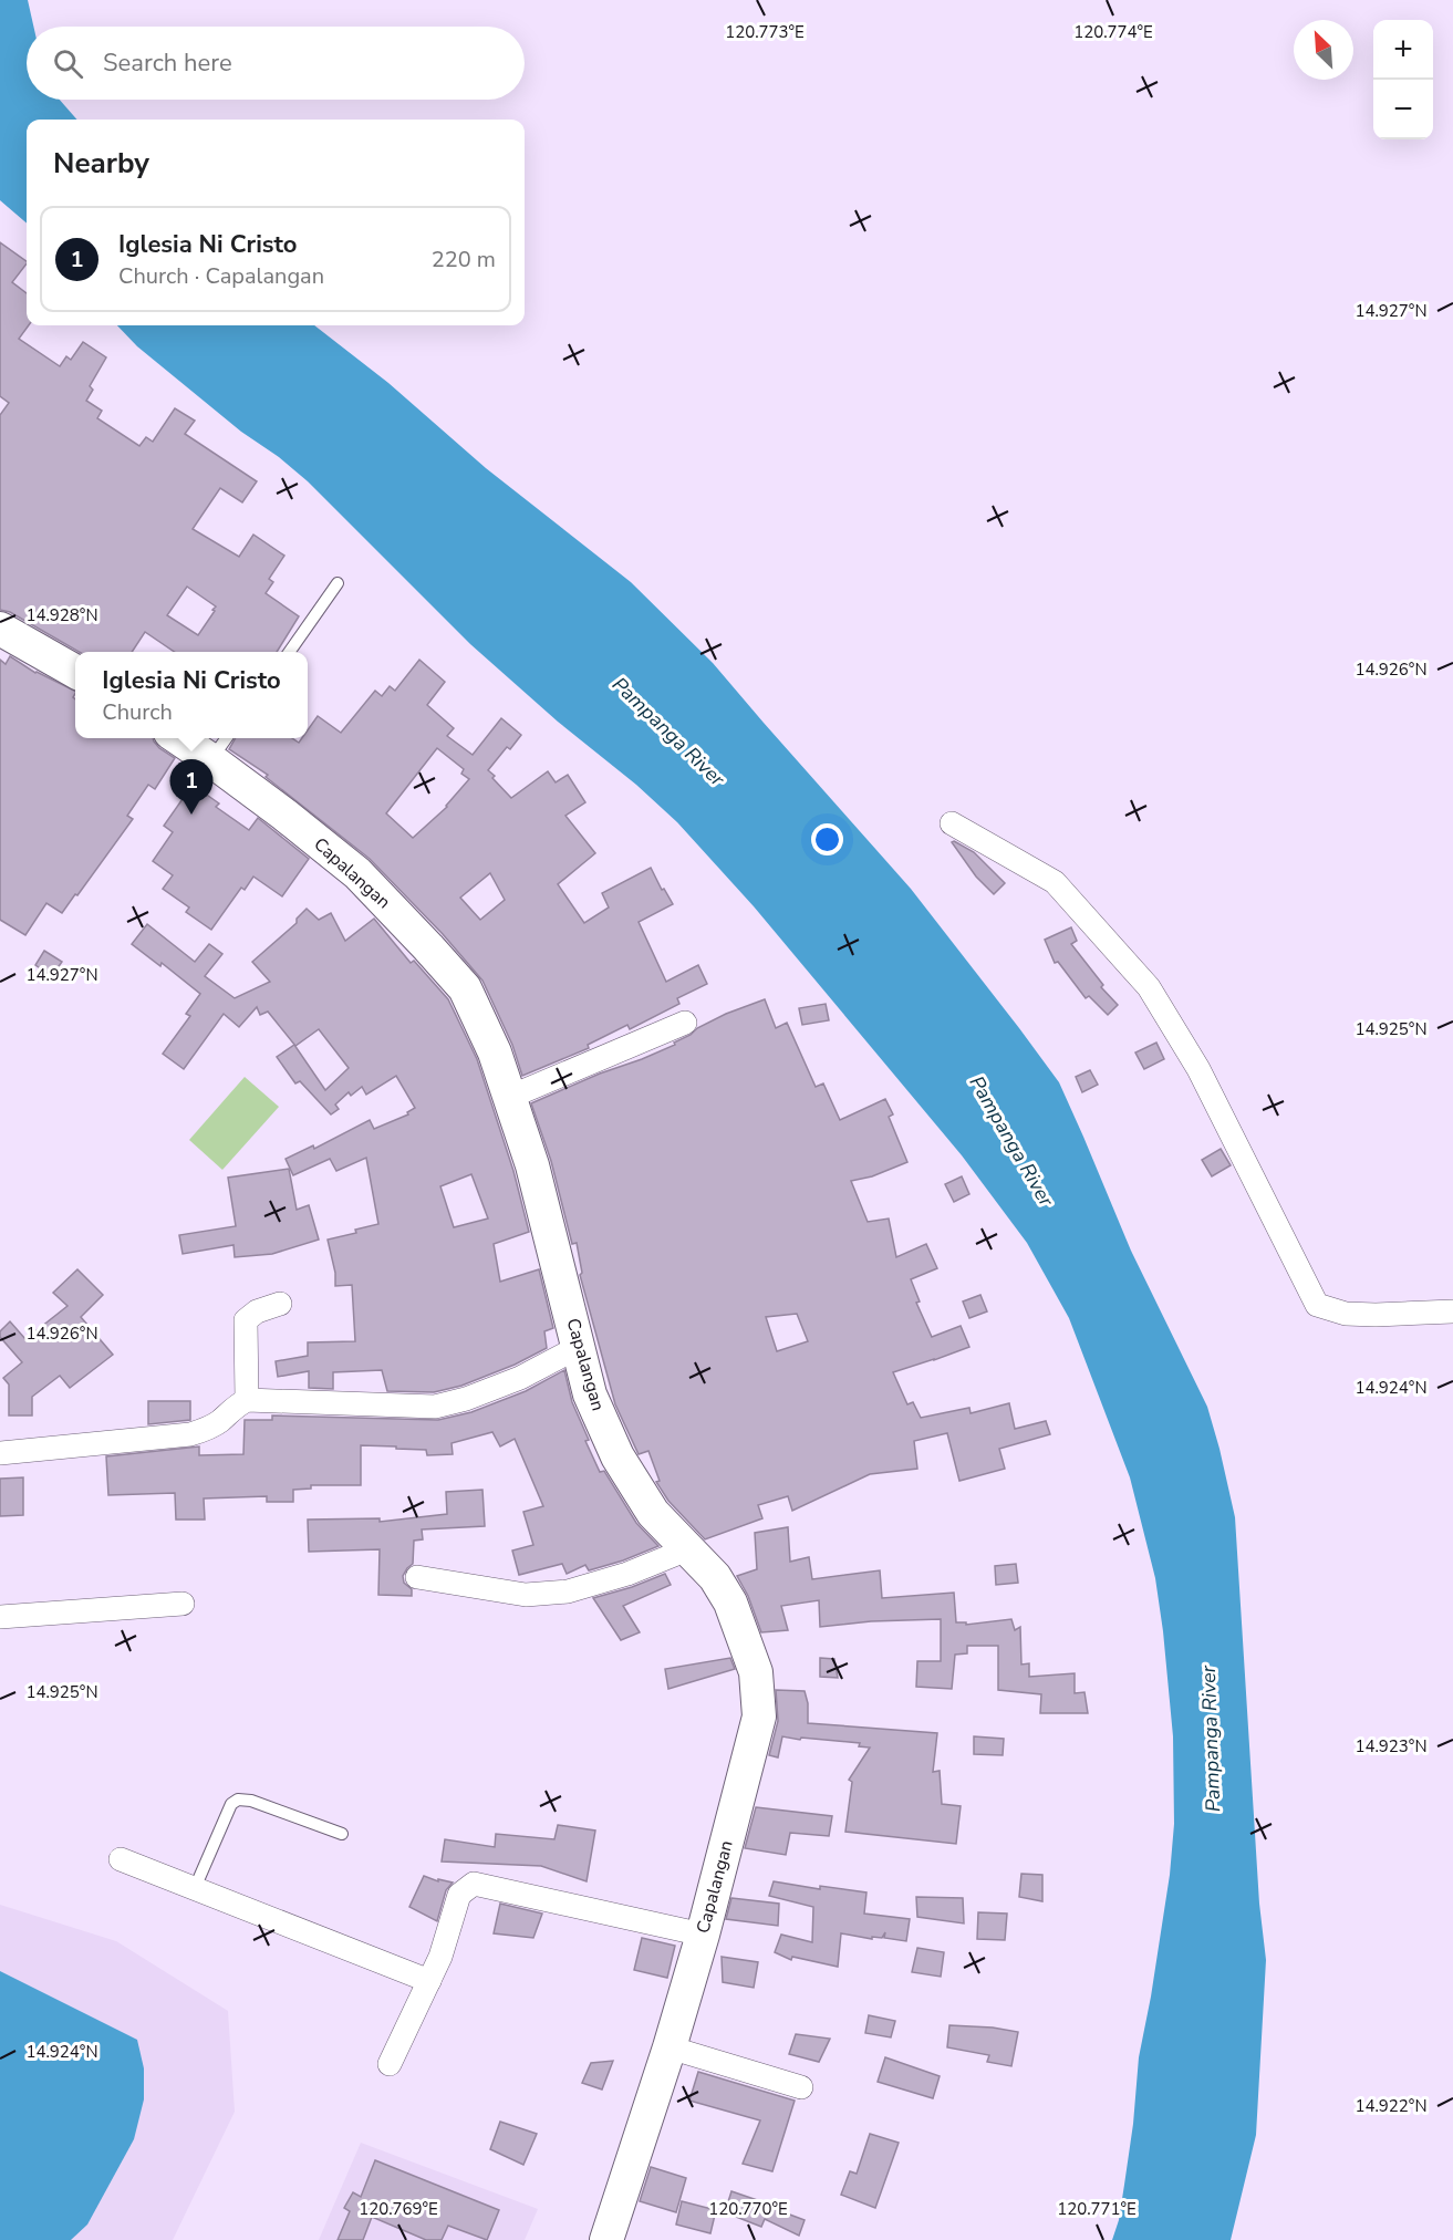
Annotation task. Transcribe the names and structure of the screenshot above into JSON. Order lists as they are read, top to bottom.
{
  "streets": {
    "street": ["Capalangan"]
  },
  "water": ["Pampanga River"],
  "north": "top left",
  "page": {
    "map_buttons": ["+", "−"],
    "search": "Search here",
    "heading": "Nearby",
    "list": [
      {
        "mark": "1",
        "name": "Iglesia Ni Cristo",
        "note": "Church · Capalangan",
        "value": "220 m"
      }
    ],
    "popup": ["Iglesia Ni Cristo", "Church"],
    "pins": "1"
  },
  "coordinates": [
    "120.773°E",
    "120.774°E",
    "14.927°N",
    "14.928°N",
    "14.926°N",
    "14.925°N",
    "14.924°N",
    "14.923°N",
    "14.922°N",
    "120.769°E",
    "120.770°E",
    "120.771°E"
  ]
}
